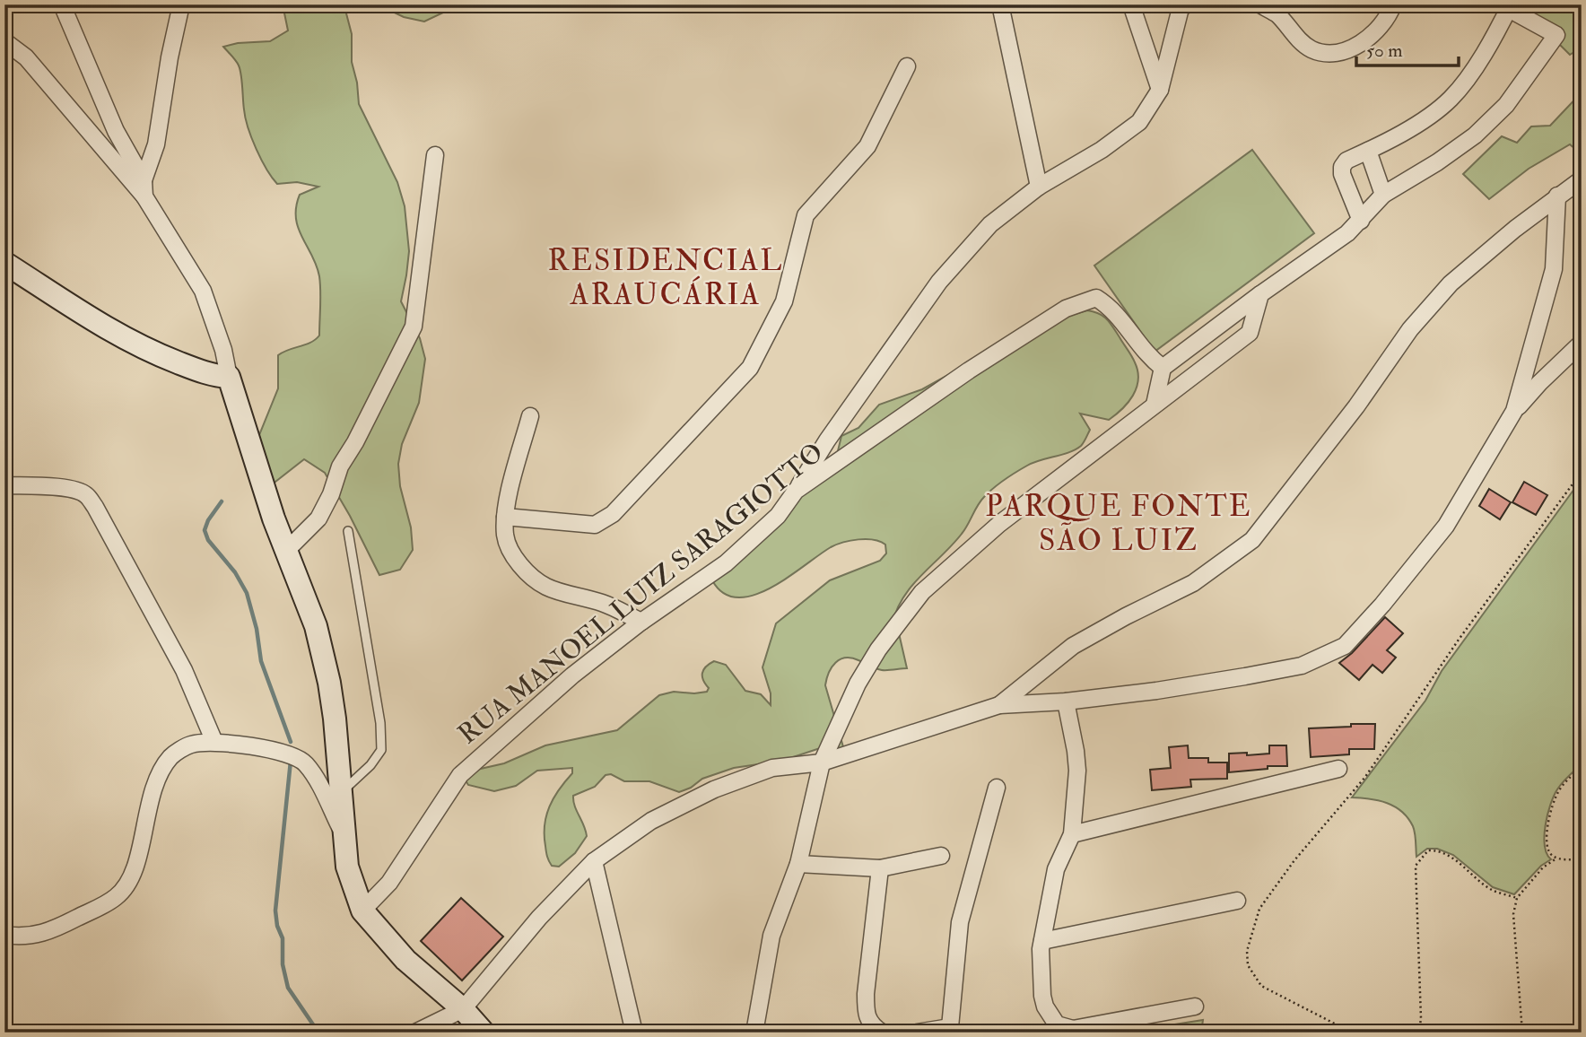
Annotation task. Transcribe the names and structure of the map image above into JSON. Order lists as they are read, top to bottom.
{
  "streets": {
    "street": ["RUA MANOEL LUIZ SARAGIOTTO"]
  },
  "districts": ["RESIDENCIAL ARAUCÁRIA", "PARQUE FONTE SÃO LUIZ"],
  "scale_bar": "50 m"
}
